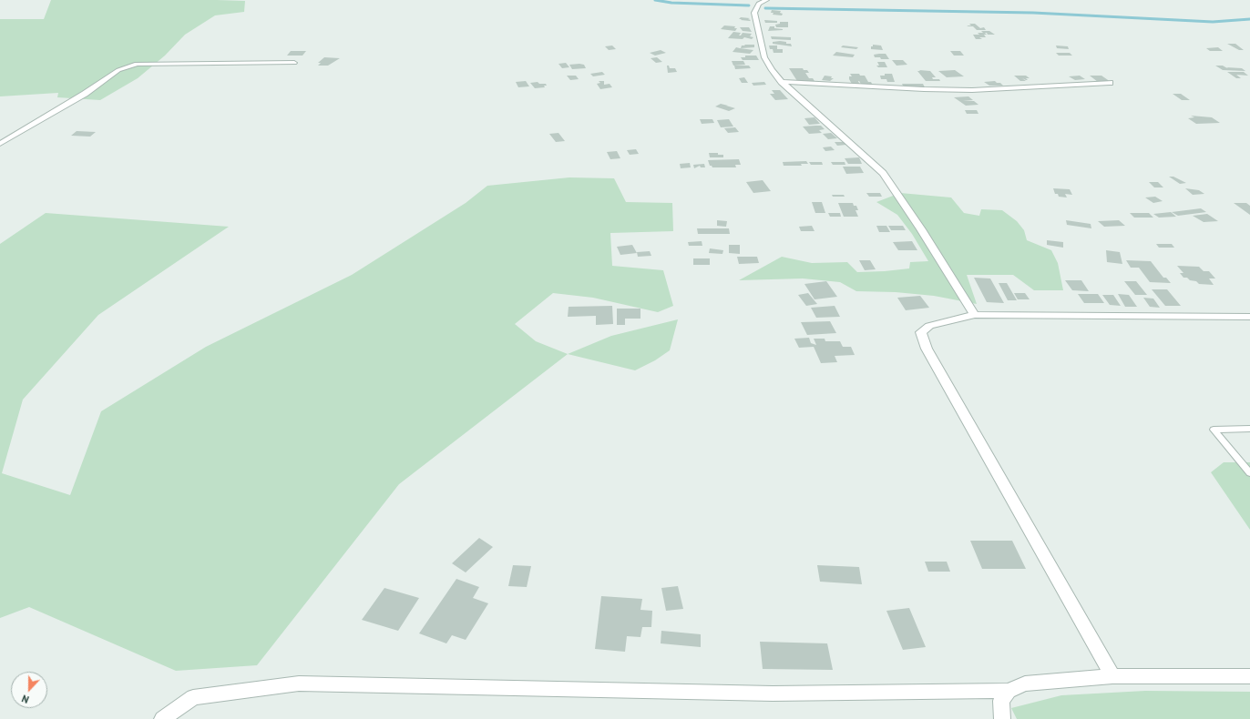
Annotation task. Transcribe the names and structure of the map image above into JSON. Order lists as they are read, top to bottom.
{
  "north": "bottom"
}
